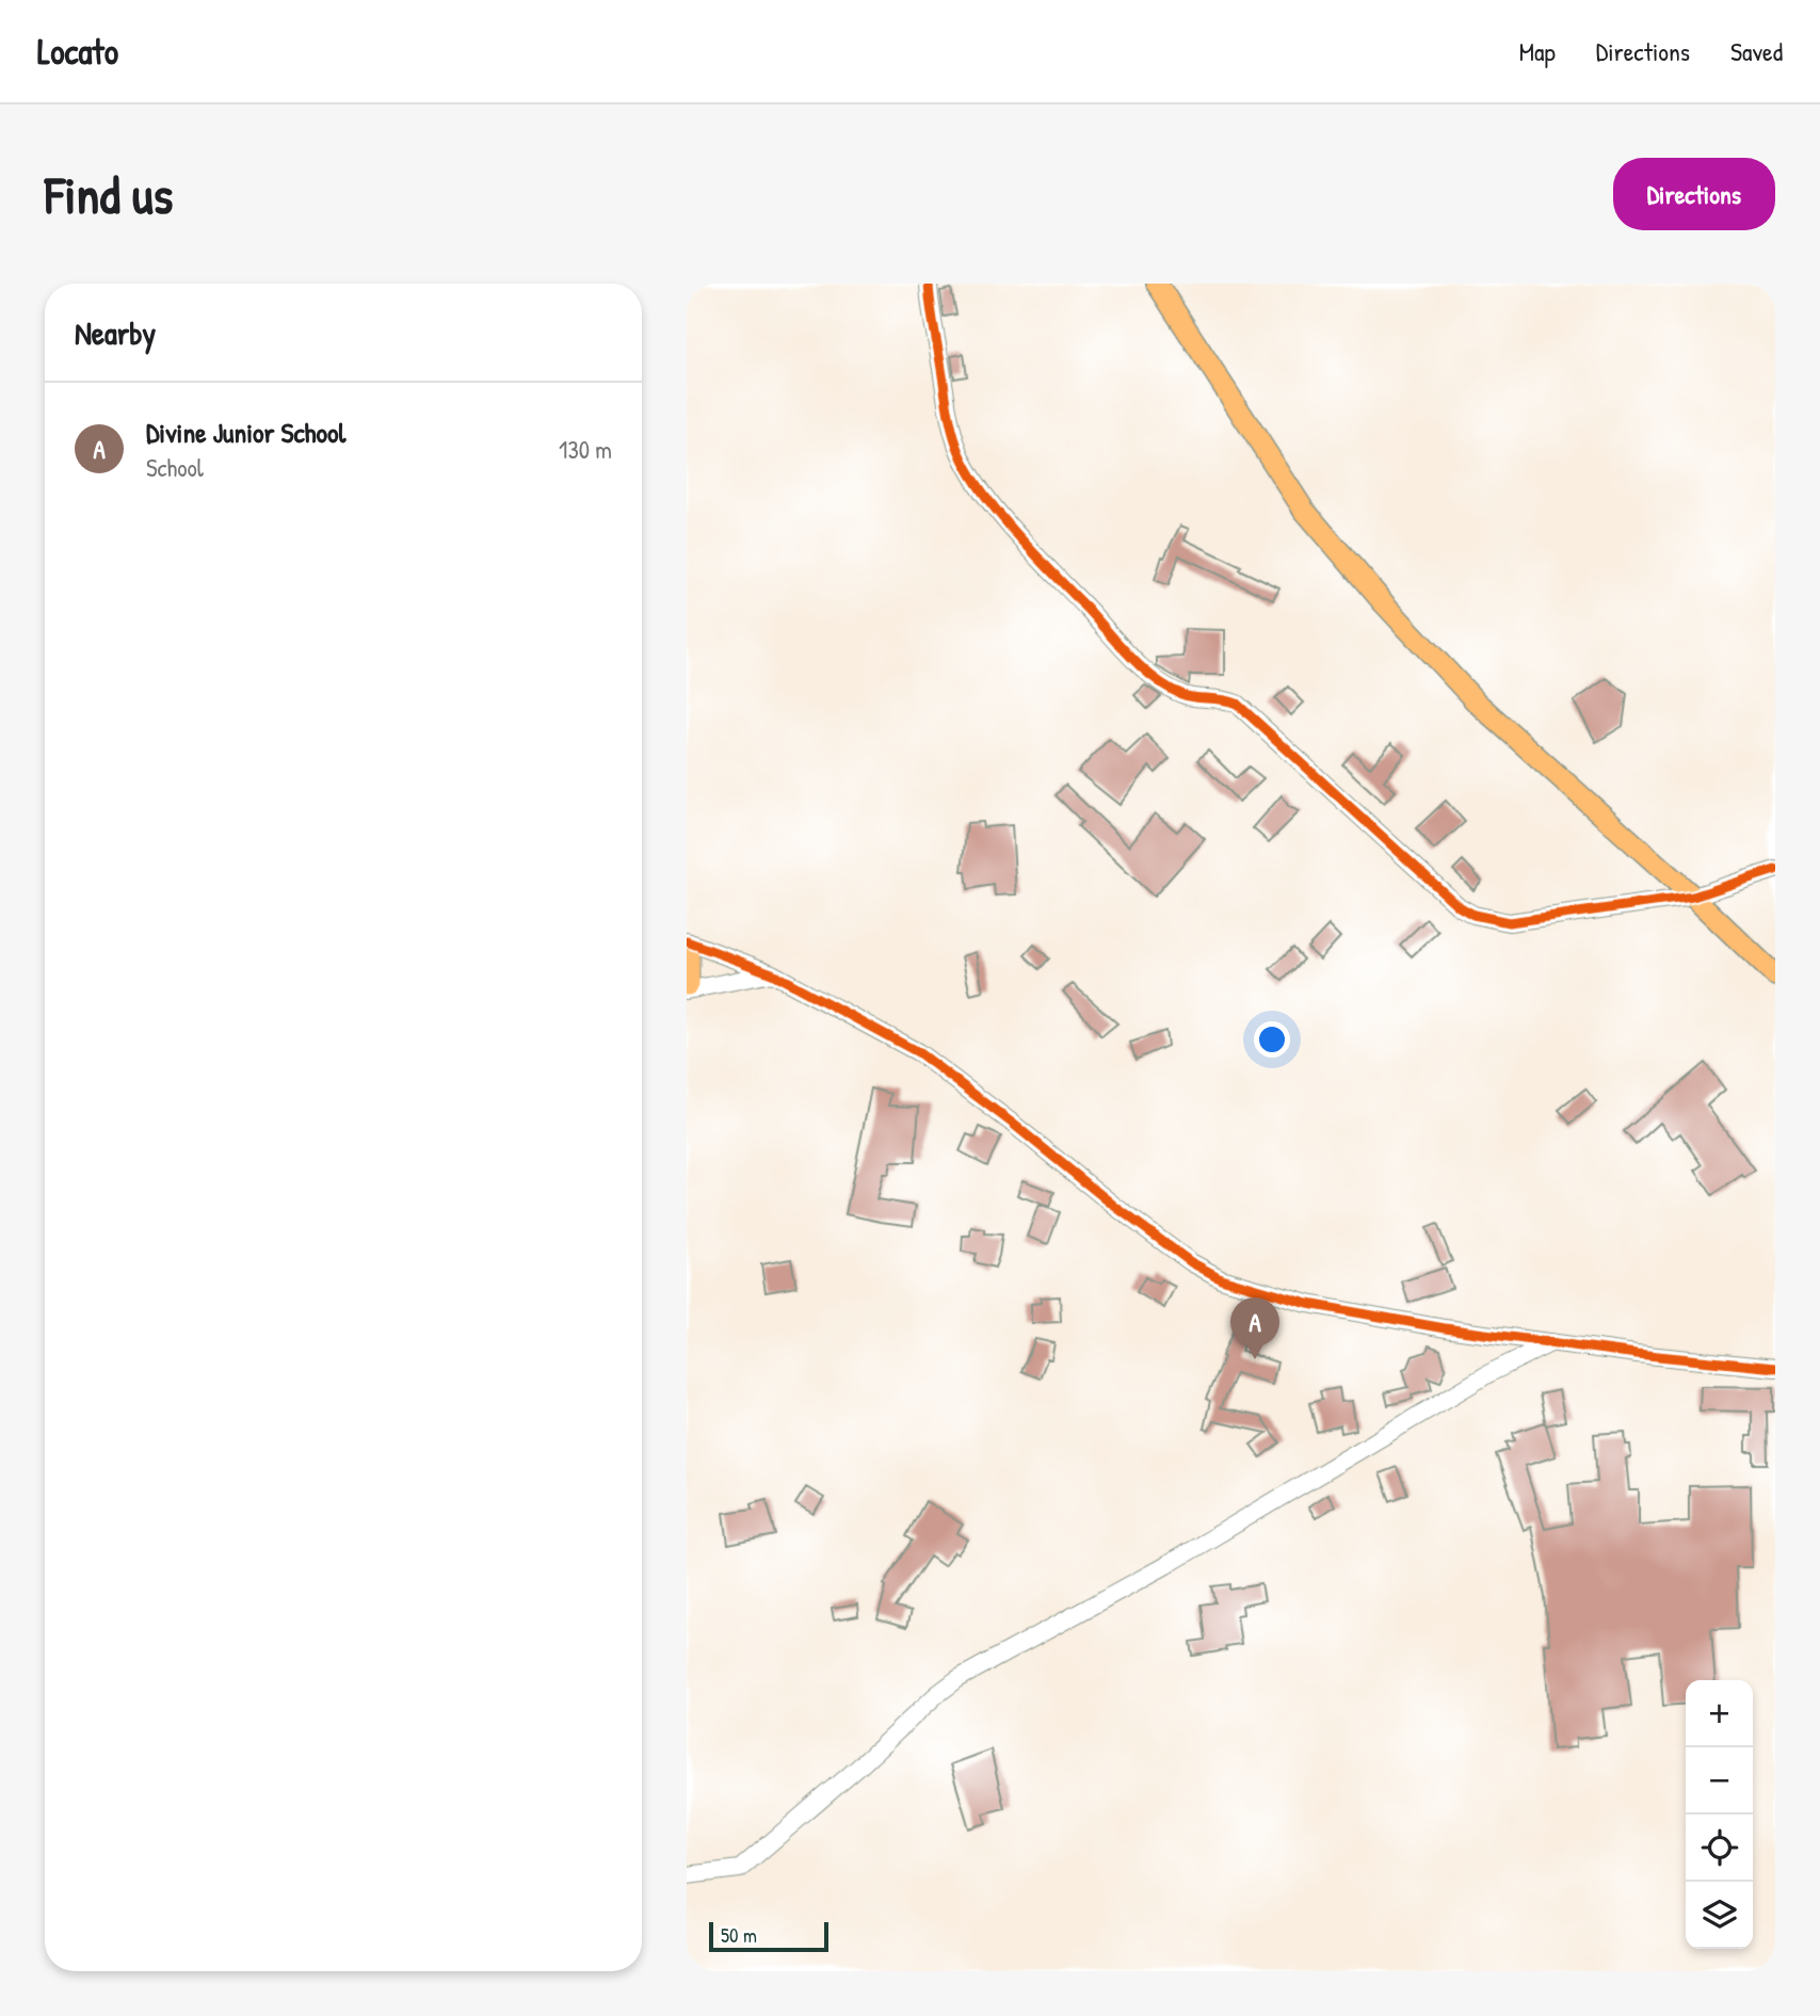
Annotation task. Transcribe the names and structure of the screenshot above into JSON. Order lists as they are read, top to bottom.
{
  "scale_bar": "50 m",
  "page": {
    "header": "Locato",
    "nav": ["Map", "Directions", "Saved"],
    "buttons": "Directions",
    "title": "Find us",
    "heading": "Nearby",
    "list": [
      {
        "mark": "A",
        "name": "Divine Junior School",
        "note": "School",
        "value": "130 m"
      }
    ],
    "pins": "A",
    "map_buttons": ["+", "−"],
    "scale": "50 m"
  }
}
